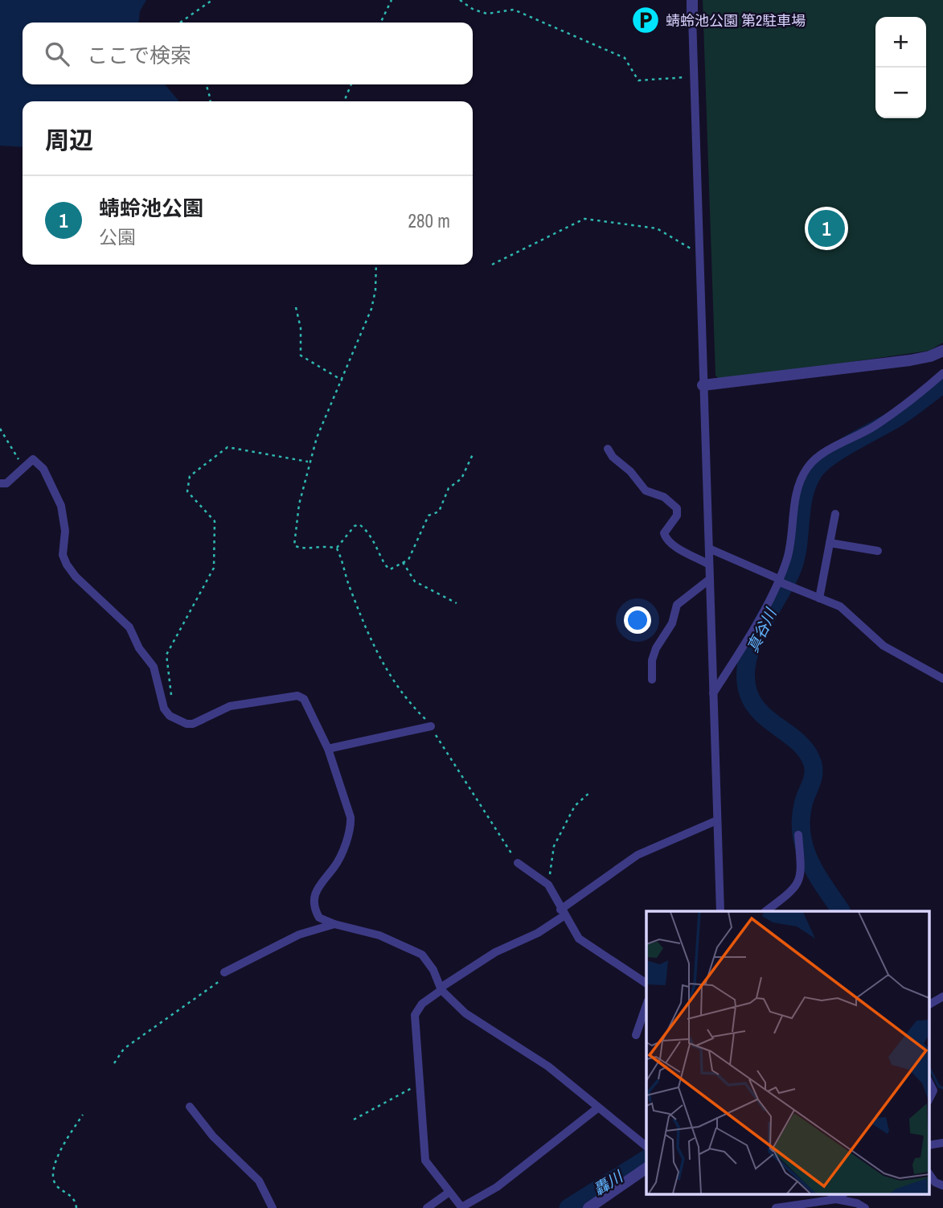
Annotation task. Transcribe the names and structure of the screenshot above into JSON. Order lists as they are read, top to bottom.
{
  "water": ["真谷川", "轟川"],
  "places": {
    "parking": ["蜻蛉池公園 第2駐車場"]
  },
  "page": {
    "map_buttons": ["+", "−"],
    "search": "ここで検索",
    "heading": "周辺",
    "list": [
      {
        "mark": "1",
        "name": "蜻蛉池公園",
        "note": "公園",
        "value": "280 m"
      }
    ],
    "pins": "1"
  }
}
